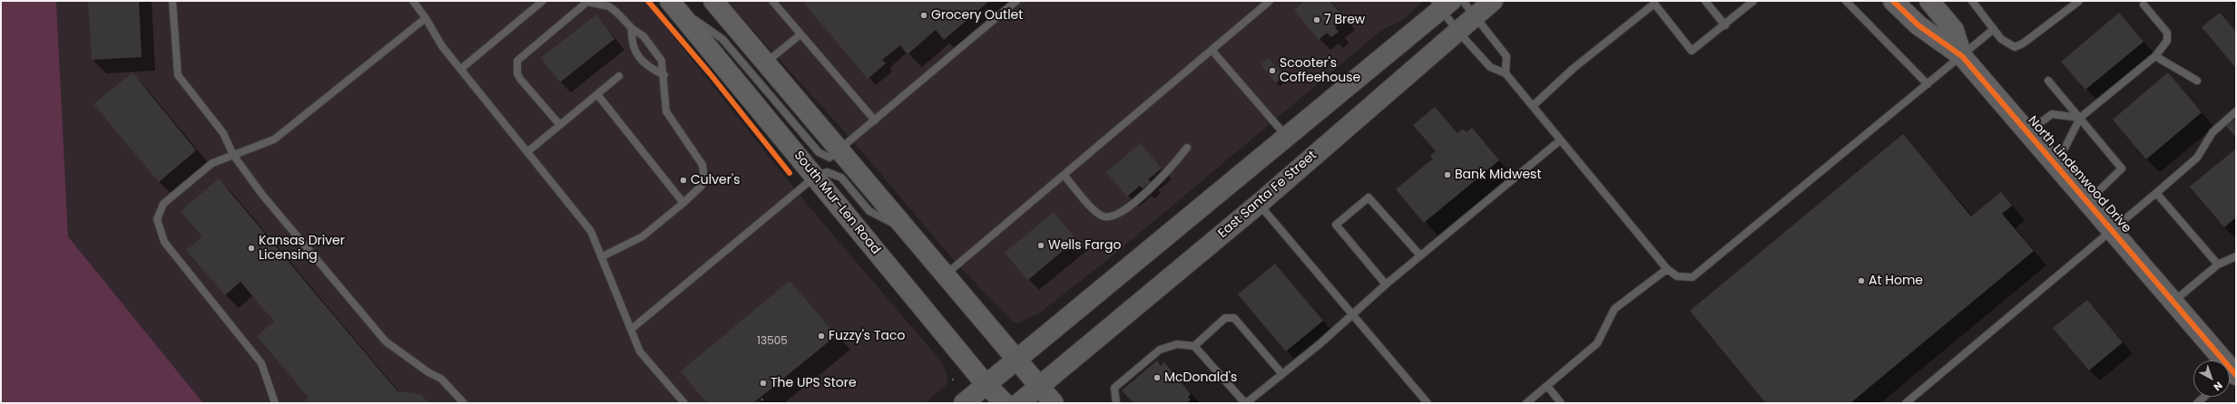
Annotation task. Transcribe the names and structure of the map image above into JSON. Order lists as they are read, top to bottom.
{
  "streets": {
    "main road": ["North Lindenwood Drive", "East Santa Fe Street", "South Mur-Len Road"]
  },
  "places": [
    "Grocery Outlet",
    "7 Brew",
    "Scooter's Coffeehouse",
    "Bank Midwest",
    "Culver's",
    "Wells Fargo",
    "Kansas Driver Licensing",
    "At Home",
    "Fuzzy's Taco",
    "McDonald's",
    "The UPS Store"
  ],
  "house_numbers": ["13505"],
  "north": "bottom right"
}
